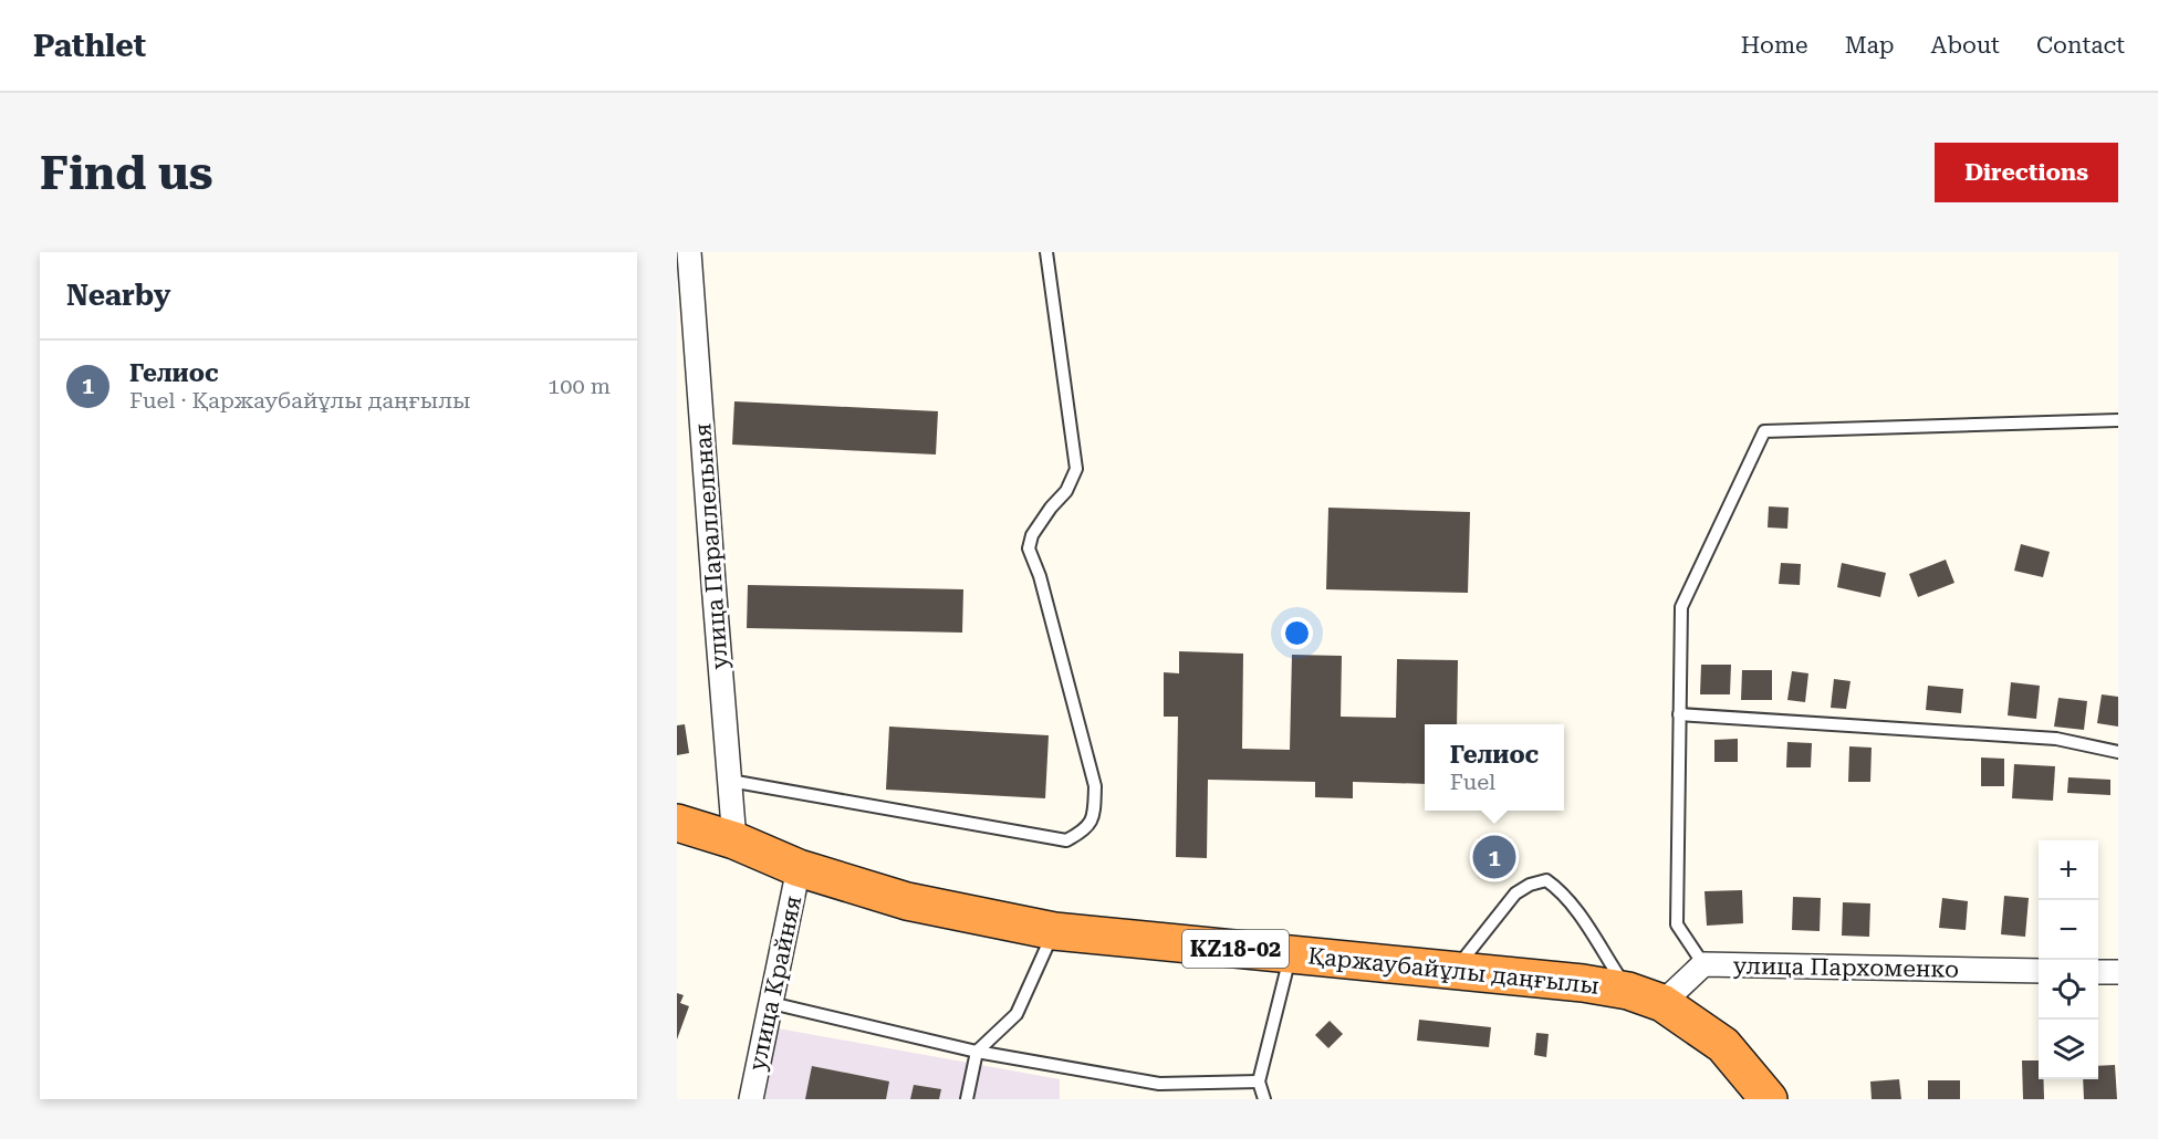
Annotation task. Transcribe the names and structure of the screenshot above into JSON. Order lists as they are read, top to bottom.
{
  "streets": {
    "highway": ["KZ18-02", "Қаржаубайұлы даңғылы"],
    "street": ["улица Параллельная", "улица Пархоменко", "улица Крайняя"]
  },
  "crossings": [
    ["улица Параллельная", "Қаржаубайұлы даңғылы"],
    ["улица Пархоменко", "Қаржаубайұлы даңғылы"],
    ["Қаржаубайұлы даңғылы", "улица Крайняя"]
  ],
  "page": {
    "header": "Pathlet",
    "nav": [
      "Home",
      "Map",
      "About",
      "Contact"
    ],
    "buttons": "Directions",
    "title": "Find us",
    "heading": "Nearby",
    "list": [
      {
        "mark": "1",
        "name": "Гелиос",
        "note": "Fuel · Қаржаубайұлы даңғылы",
        "value": "100 m"
      }
    ],
    "popup": ["Гелиос", "Fuel"],
    "pins": "1",
    "map_buttons": ["+", "−"]
  }
}
